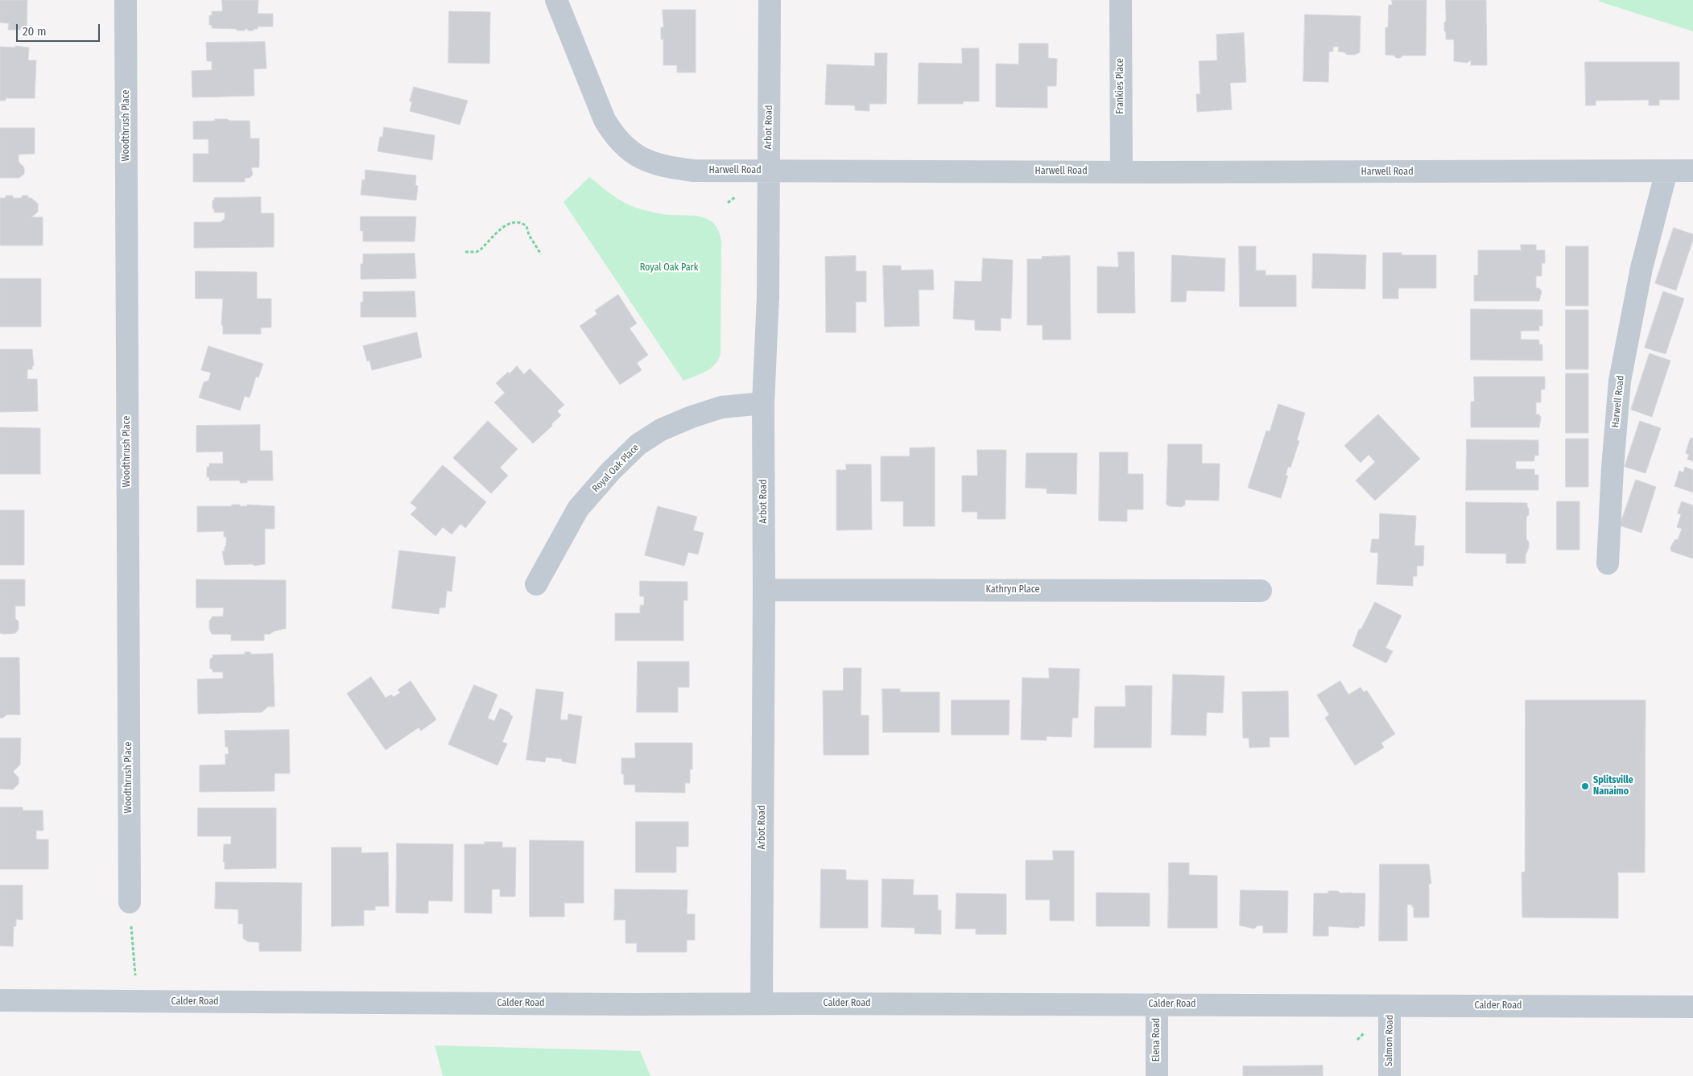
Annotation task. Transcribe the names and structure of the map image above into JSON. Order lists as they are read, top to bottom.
{
  "streets": {
    "street": [
      "Frankies Place",
      "Woodthrush Place",
      "Arbot Road",
      "Harwell Road",
      "Royal Oak Place",
      "Kathryn Place",
      "Calder Road",
      "Elena Road",
      "Salmon Road"
    ]
  },
  "crossings": [
    ["Frankies Place", "Harwell Road"],
    ["Arbot Road", "Harwell Road"],
    ["Arbot Road", "Royal Oak Place"],
    ["Arbot Road", "Kathryn Place"],
    ["Arbot Road", "Calder Road"],
    ["Calder Road", "Elena Road"],
    ["Calder Road", "Salmon Road"]
  ],
  "parks": ["Royal Oak Park"],
  "places": ["Splitsville Nanaimo"],
  "scale_bar": "20 m"
}
